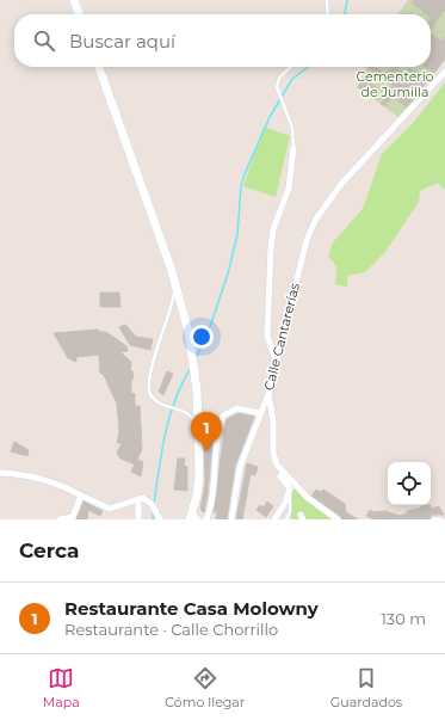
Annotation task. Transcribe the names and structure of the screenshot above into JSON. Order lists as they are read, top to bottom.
{
  "streets": {
    "street": ["Calle Cantarerías"]
  },
  "parks": ["Cementerio de Jumilla"],
  "page": {
    "search": "Buscar aquí",
    "pins": "1",
    "heading": "Cerca",
    "list": [
      {
        "mark": "1",
        "name": "Restaurante Casa Molowny",
        "note": "Restaurante · Calle Chorrillo",
        "value": "130 m"
      }
    ],
    "nav": ["Mapa", "Cómo llegar", "Guardados"]
  }
}
